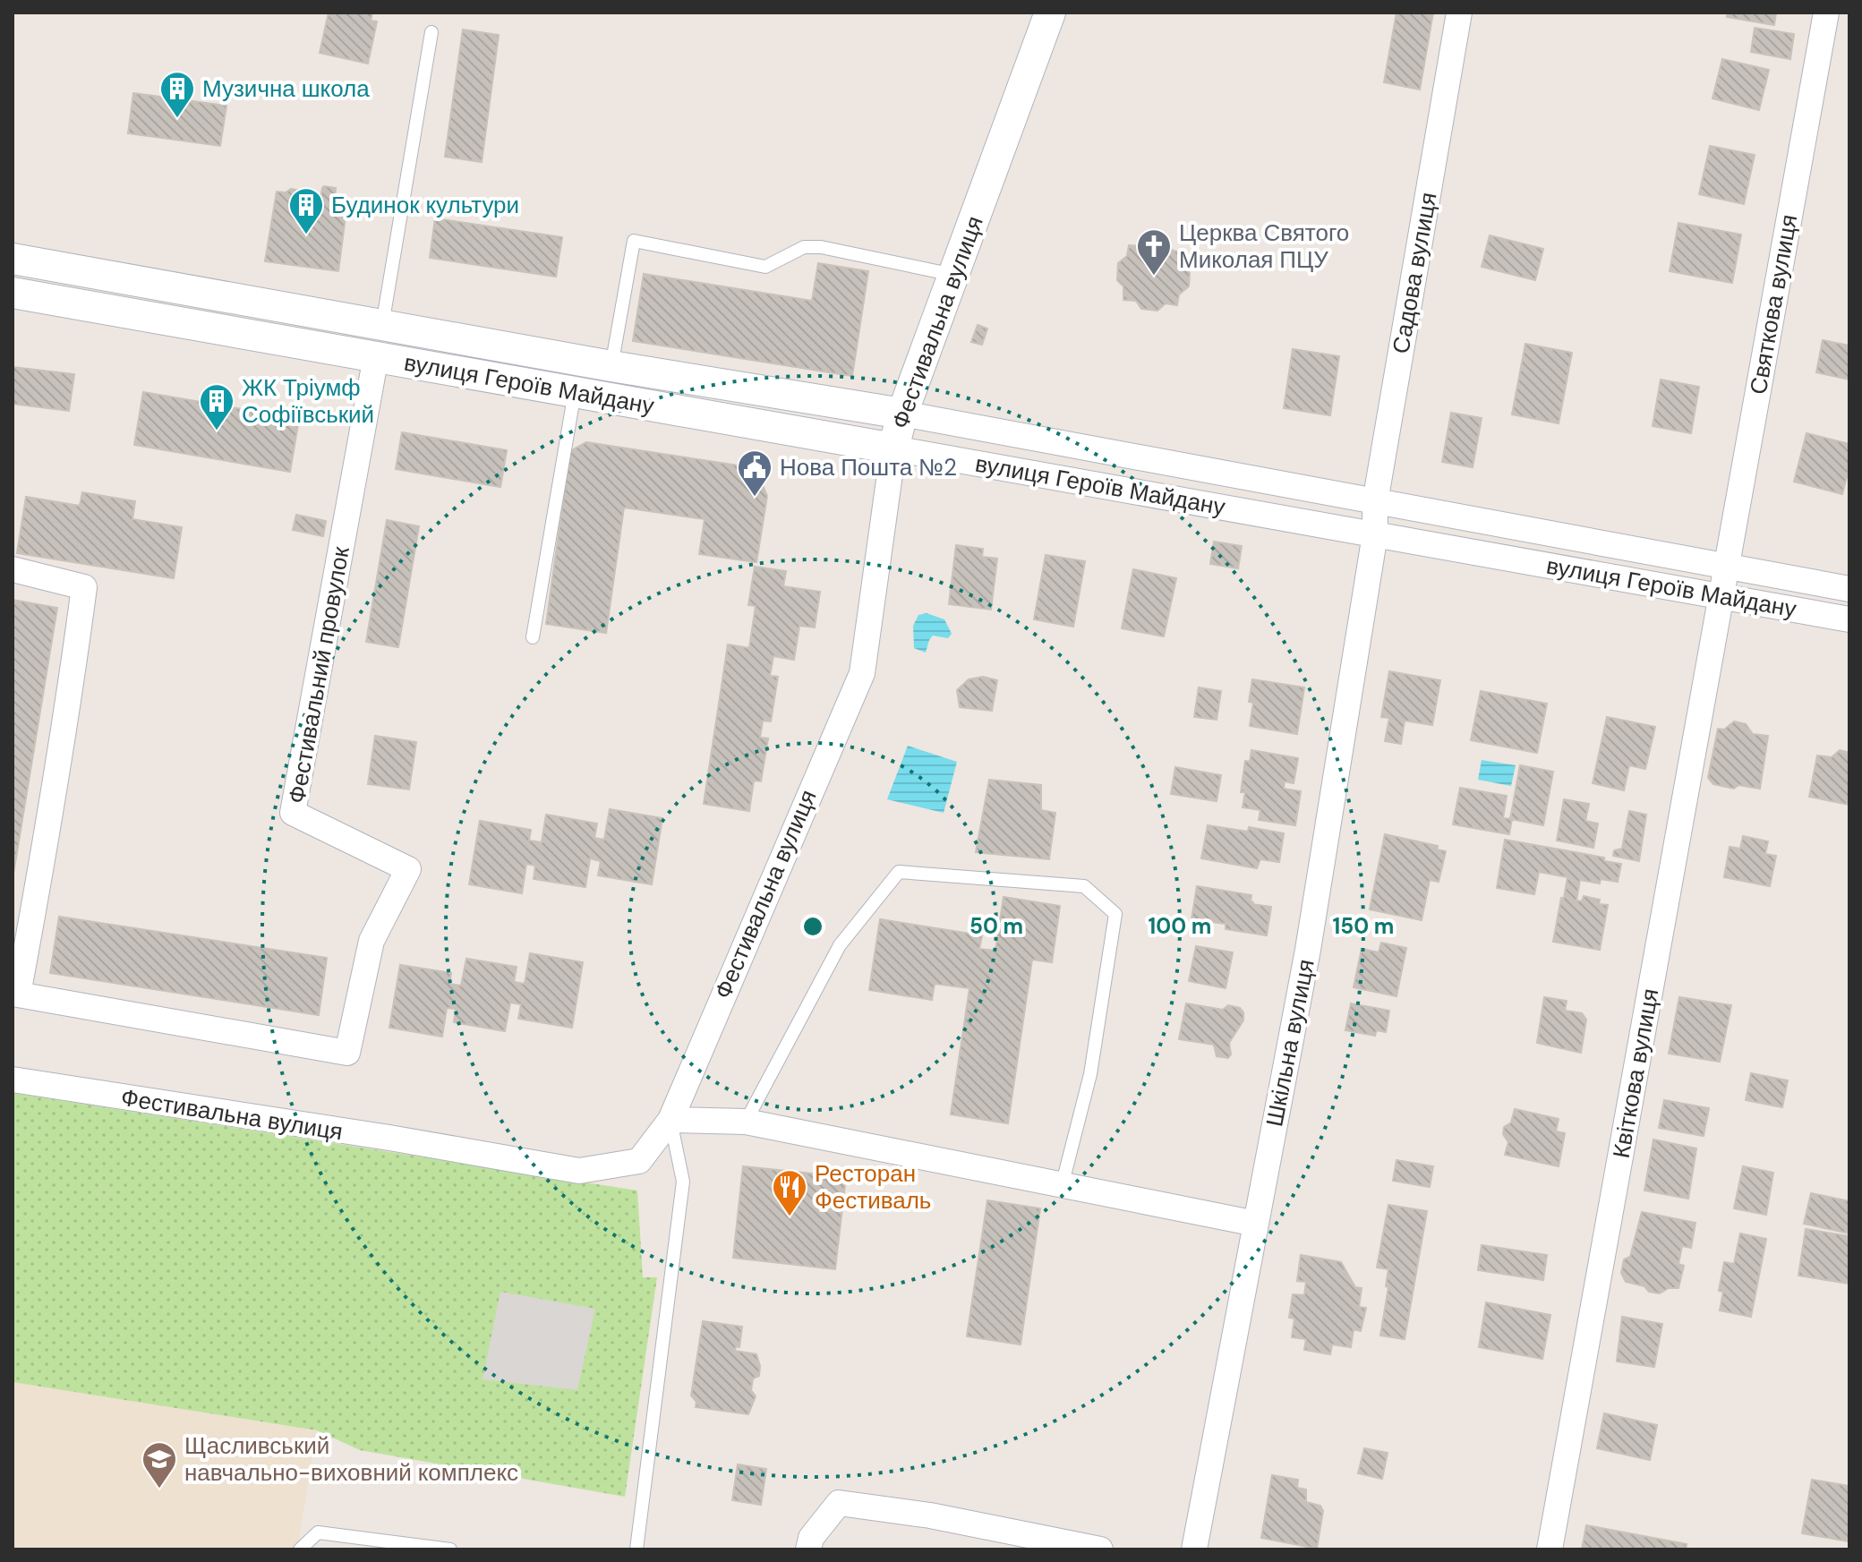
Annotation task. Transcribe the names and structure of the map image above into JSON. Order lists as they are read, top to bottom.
{
  "streets": {
    "street": [
      "Садова вулиця",
      "Святкова вулиця",
      "Фестивальна вулиця",
      "вулиця Героїв Майдану",
      "Фестивальний провулок",
      "Шкільна вулиця",
      "Квіткова вулиця"
    ]
  },
  "crossings": [
    ["Садова вулиця", "вулиця Героїв Майдану"],
    ["Садова вулиця", "Шкільна вулиця"],
    ["Святкова вулиця", "вулиця Героїв Майдану"],
    ["Святкова вулиця", "Квіткова вулиця"],
    ["Фестивальна вулиця", "вулиця Героїв Майдану"],
    ["вулиця Героїв Майдану", "Фестивальний провулок"],
    ["вулиця Героїв Майдану", "Шкільна вулиця"],
    ["вулиця Героїв Майдану", "Квіткова вулиця"]
  ],
  "places": {
    "building": ["Музична школа", "Будинок культури", "ЖК Тріумф Софіївський"],
    "church": ["Церква Святого Миколая ПЦУ"],
    "public building": ["Нова Пошта №2"],
    "restaurant": ["Ресторан Фестиваль"],
    "school or university": ["Щасливський навчально-виховний комплекс"]
  },
  "rings": ["50 m", "100 m", "150 m"]
}
